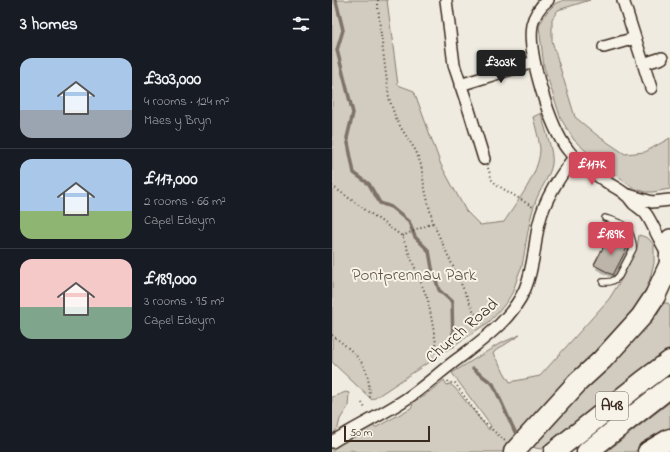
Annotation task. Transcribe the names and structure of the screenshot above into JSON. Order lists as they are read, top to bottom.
{
  "streets": {
    "highway": ["A48"],
    "street": ["Church Road"]
  },
  "parks": ["Pontprennau Park"],
  "scale_bar": "50 m",
  "page": {
    "heading": "3 homes",
    "list": [
      {
        "name": "£303,000",
        "note": "4 rooms · 124 m² · Maes y Bryn"
      },
      {
        "name": "£117,000",
        "note": "2 rooms · 66 m² · Capel Edeyrn"
      },
      {
        "name": "£189,000",
        "note": "3 rooms · 95 m² · Capel Edeyrn"
      }
    ],
    "price": ["£303K", "£117K", "£189K"],
    "scale": "50 m"
  }
}
